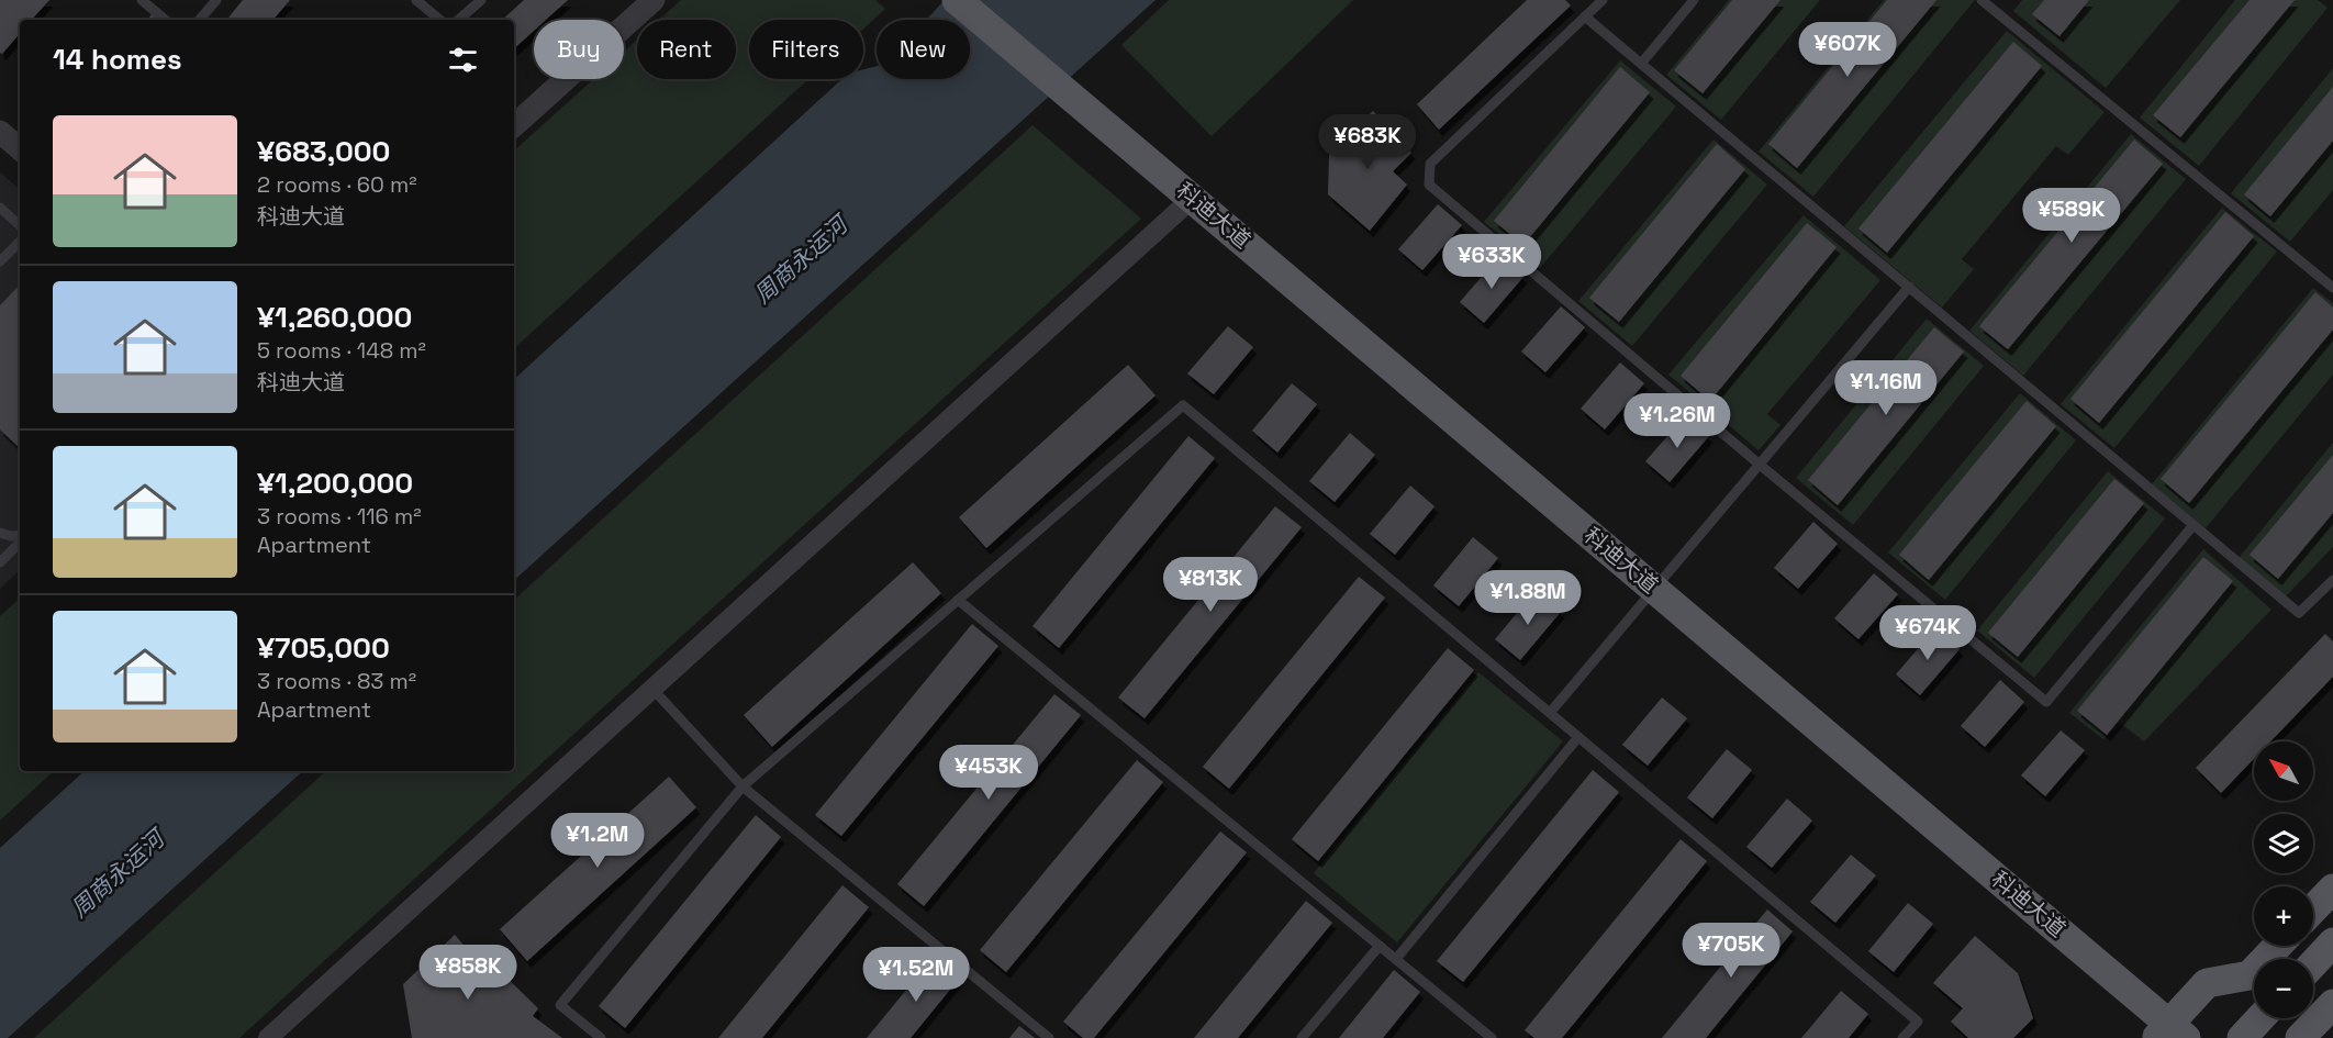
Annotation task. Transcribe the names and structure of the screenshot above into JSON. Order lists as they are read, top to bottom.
{
  "streets": {
    "main road": ["科迪大道"]
  },
  "water": ["周商永运河"],
  "north": "top left",
  "page": {
    "chip": [
      "Buy",
      "Rent",
      "Filters",
      "New"
    ],
    "heading": "14 homes",
    "price": [
      "¥607K",
      "¥683K",
      "¥589K",
      "¥633K",
      "¥1.16M",
      "¥1.26M",
      "¥813K",
      "¥1.88M",
      "¥674K",
      "¥453K",
      "¥1.2M",
      "¥705K",
      "¥858K",
      "¥1.52M"
    ],
    "list": [
      {
        "name": "¥683,000",
        "note": "2 rooms · 60 m² · 科迪大道"
      },
      {
        "name": "¥1,260,000",
        "note": "5 rooms · 148 m² · 科迪大道"
      },
      {
        "name": "¥1,200,000",
        "note": "3 rooms · 116 m² · Apartment"
      },
      {
        "name": "¥705,000",
        "note": "3 rooms · 83 m² · Apartment"
      }
    ],
    "map_buttons": ["+", "−"]
  }
}
